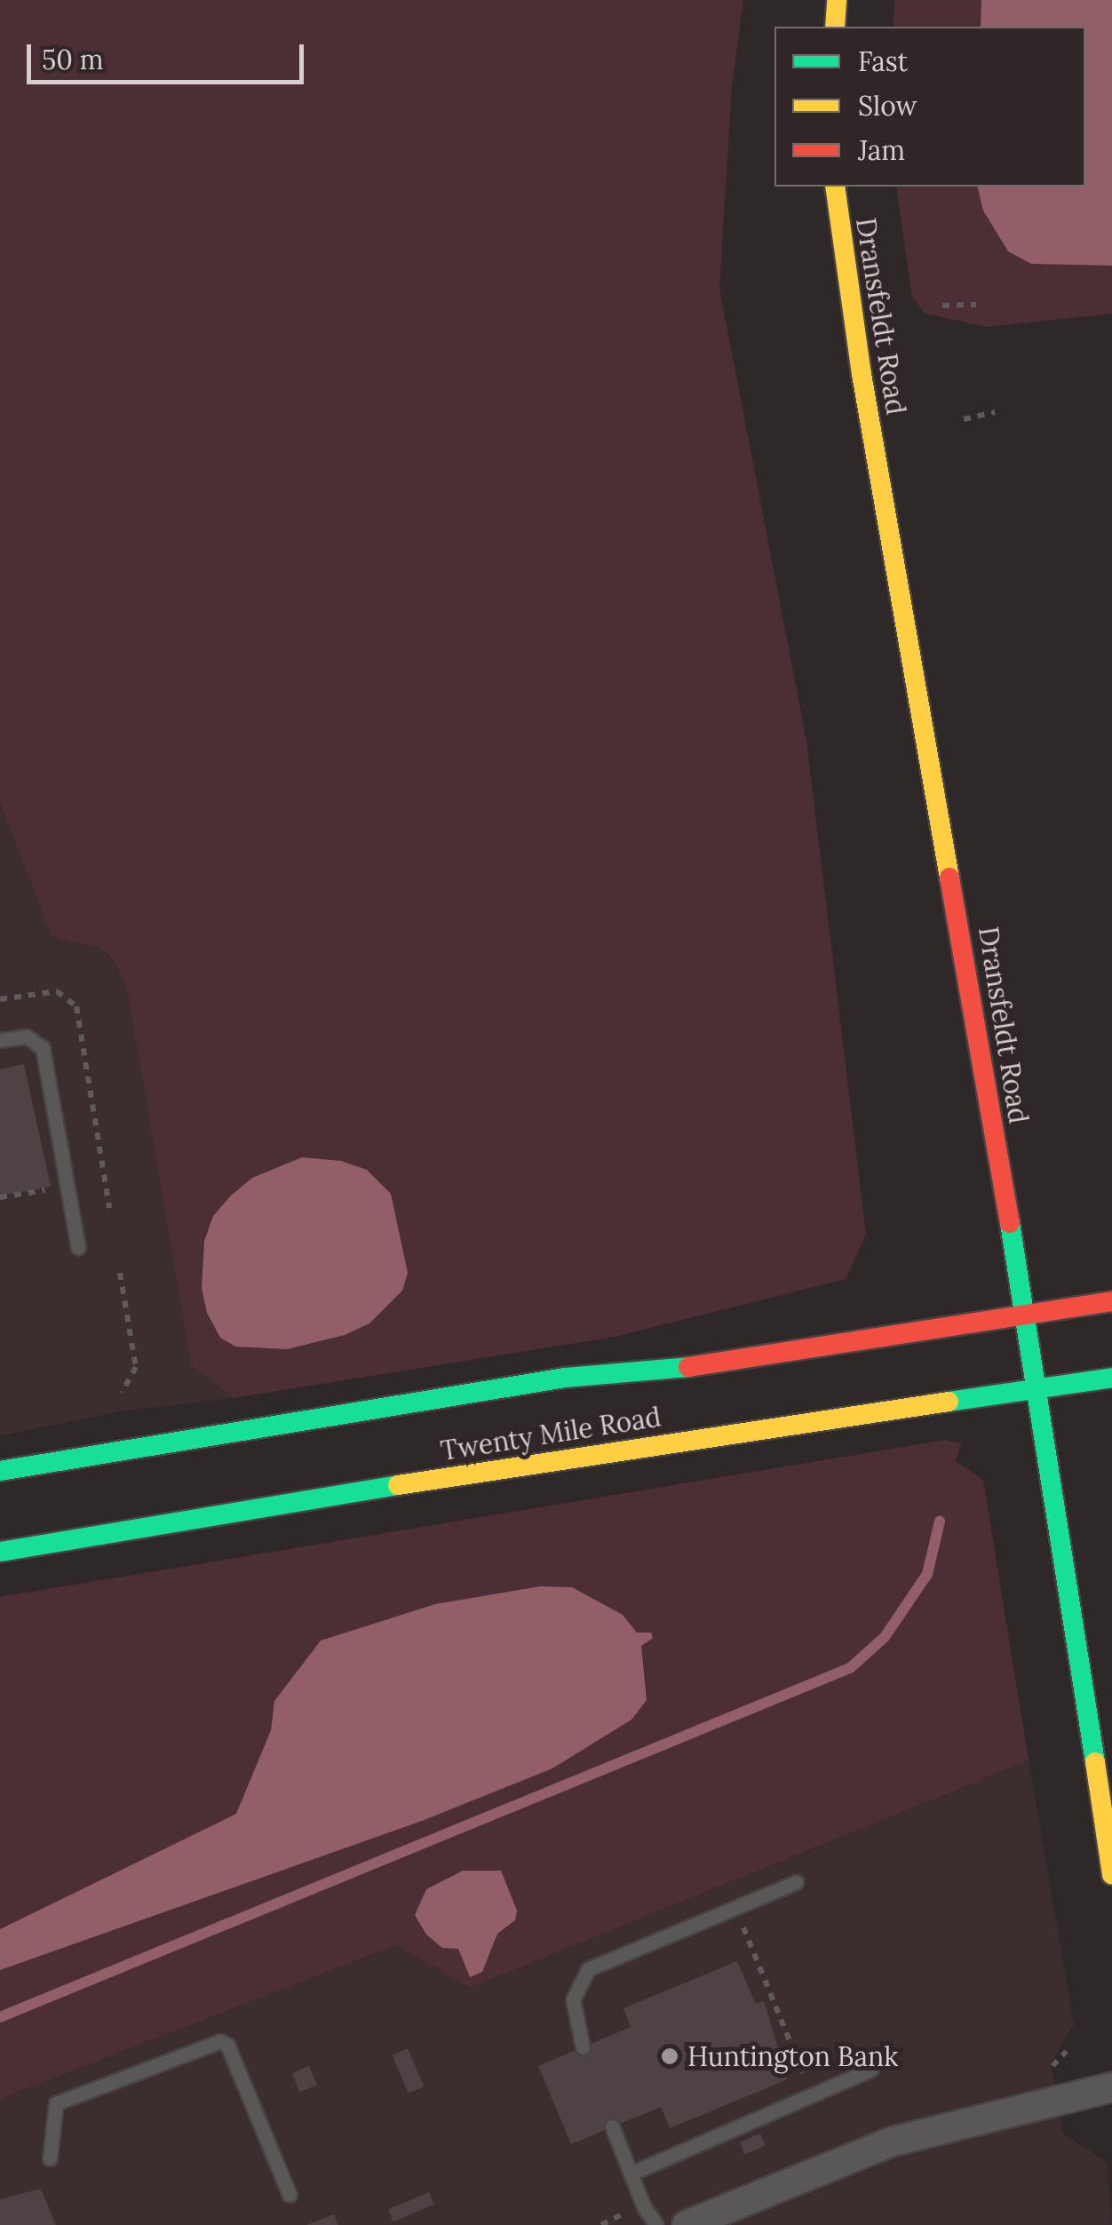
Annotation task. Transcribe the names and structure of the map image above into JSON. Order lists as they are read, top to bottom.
{
  "streets": {
    "main road": ["Dransfeldt Road", "Twenty Mile Road"]
  },
  "crossings": [
    ["Dransfeldt Road", "Twenty Mile Road"]
  ],
  "places": ["Huntington Bank"],
  "legend": ["Fast", "Slow", "Jam"],
  "scale_bar": "50 m"
}
